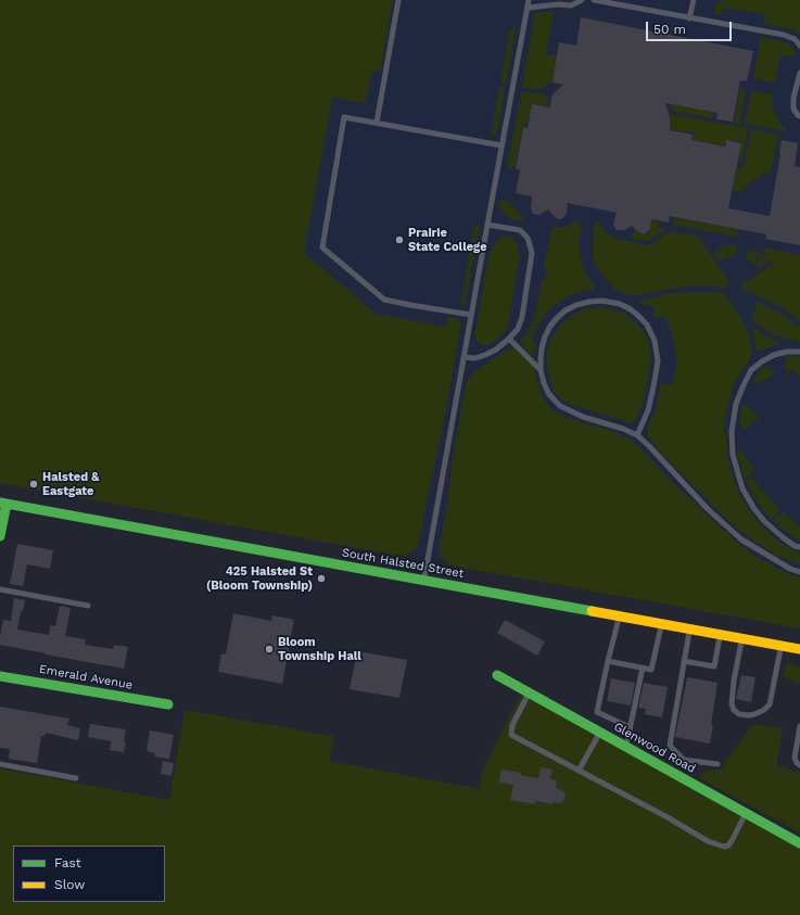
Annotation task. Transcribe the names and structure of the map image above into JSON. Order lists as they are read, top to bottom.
{
  "streets": {
    "main road": ["South Halsted Street", "Emerald Avenue", "Glenwood Road"]
  },
  "places": [
    "Prairie State College",
    "Halsted & Eastgate",
    "425 Halsted St (Bloom Township)",
    "Bloom Township Hall"
  ],
  "legend": ["Fast", "Slow"],
  "scale_bar": "50 m"
}
